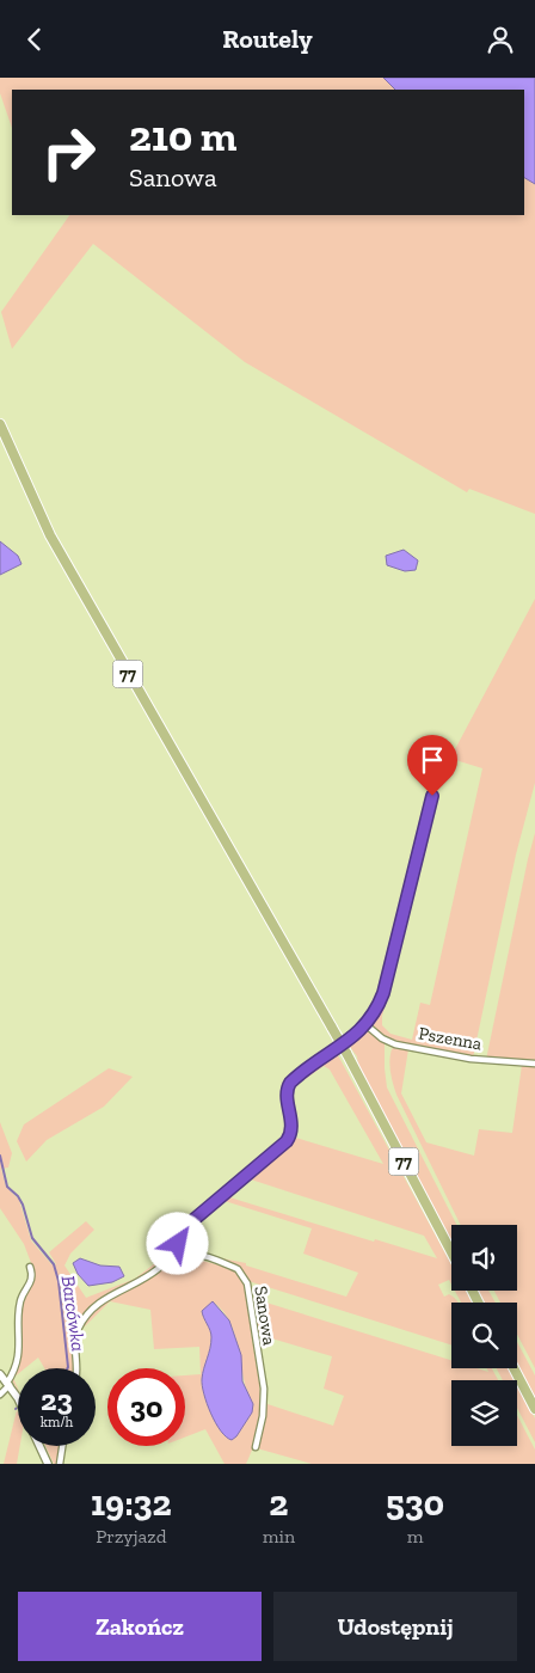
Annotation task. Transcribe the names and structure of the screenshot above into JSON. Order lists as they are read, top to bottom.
{
  "streets": {
    "main road": ["77"],
    "street": ["Pszenna", "Sanowa"]
  },
  "crossings": [
    ["Pszenna", "Sanowa"]
  ],
  "water": ["Barcówka"],
  "page": {
    "header": "Routely",
    "turn": ["210 m", "Sanowa"],
    "speed": "23 km/h",
    "limit": "30",
    "eta": [
      "19:32",
      "Przyjazd",
      "2",
      "min",
      "530",
      "m"
    ],
    "buttons": ["Zakończ", "Udostępnij"]
  }
}
